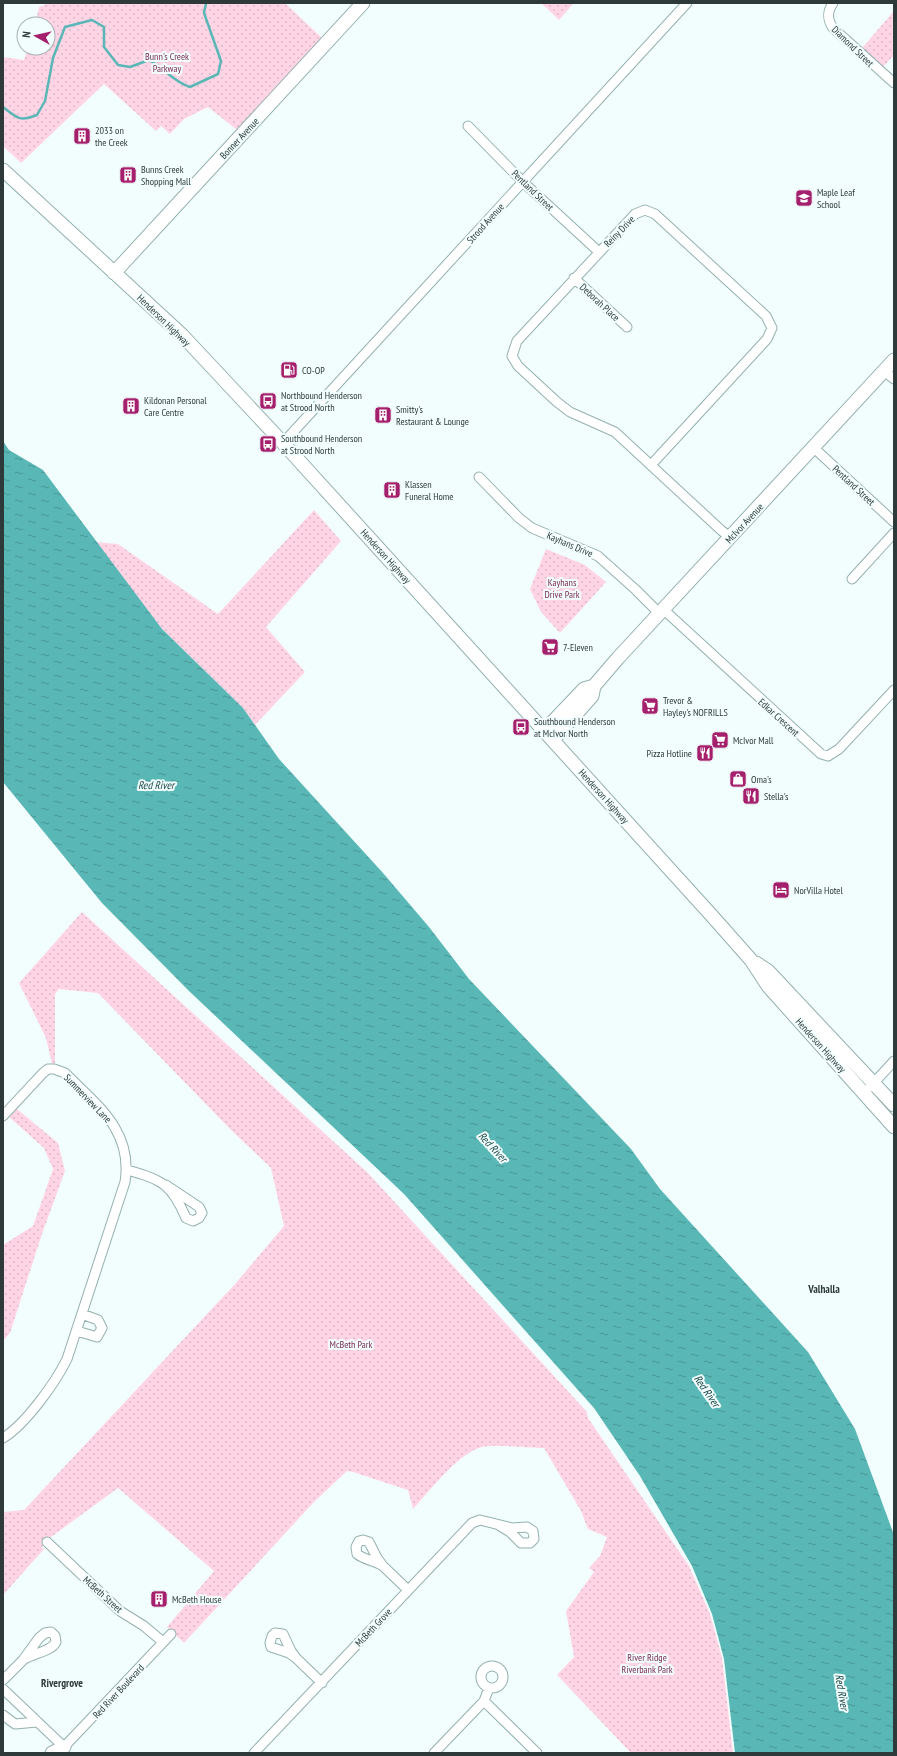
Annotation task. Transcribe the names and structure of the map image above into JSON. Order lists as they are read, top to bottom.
{
  "streets": {
    "main road": [
      "Bonner Avenue",
      "Henderson Highway",
      "McIvor Avenue",
      "Red River Boulevard"
    ],
    "street": [
      "Diamond Street",
      "Pentland Street",
      "Strood Avenue",
      "Reiny Drive",
      "Deborah Place",
      "Kayhans Drive",
      "Edkar Crescent",
      "Summerview Lane",
      "McBeth Street",
      "McBeth Grove"
    ]
  },
  "crossings": [
    ["Bonner Avenue", "Henderson Highway"],
    ["Pentland Street", "Strood Avenue"],
    ["Pentland Street", "Reiny Drive"],
    ["Pentland Street", "McIvor Avenue"],
    ["Strood Avenue", "Henderson Highway"],
    ["Reiny Drive", "Deborah Place"],
    ["Reiny Drive", "McIvor Avenue"],
    ["Henderson Highway", "McIvor Avenue"],
    ["McIvor Avenue", "Kayhans Drive"],
    ["McIvor Avenue", "Edkar Crescent"],
    ["Kayhans Drive", "Edkar Crescent"],
    ["McBeth Street", "Red River Boulevard"]
  ],
  "districts": ["Valhalla", "Rivergrove"],
  "water": ["Red River"],
  "parks": [
    "Bunn's Creek Parkway",
    "Kayhans Drive Park",
    "McBeth Park",
    "River Ridge Riverbank Park"
  ],
  "places": {
    "building": [
      "2033 on the Creek",
      "Bunns Creek Shopping Mall",
      "Kildonan Personal Care Centre",
      "Smitty's Restaurant & Lounge",
      "Klassen Funeral Home",
      "McBeth House"
    ],
    "school or university": ["Maple Leaf School"],
    "fuel station": ["CO-OP"],
    "bus stop": ["Northbound Henderson at Strood North", "Southbound Henderson at Strood North", "Southbound Henderson at McIvor North"],
    "supermarket": ["7-Eleven", "Trevor & Hayley's NOFRILLS", "McIvor Mall"],
    "restaurant": ["Pizza Hotline", "Stella's"],
    "shop": ["Oma's"],
    "hotel": ["NorVilla Hotel"]
  },
  "north": "left"
}
